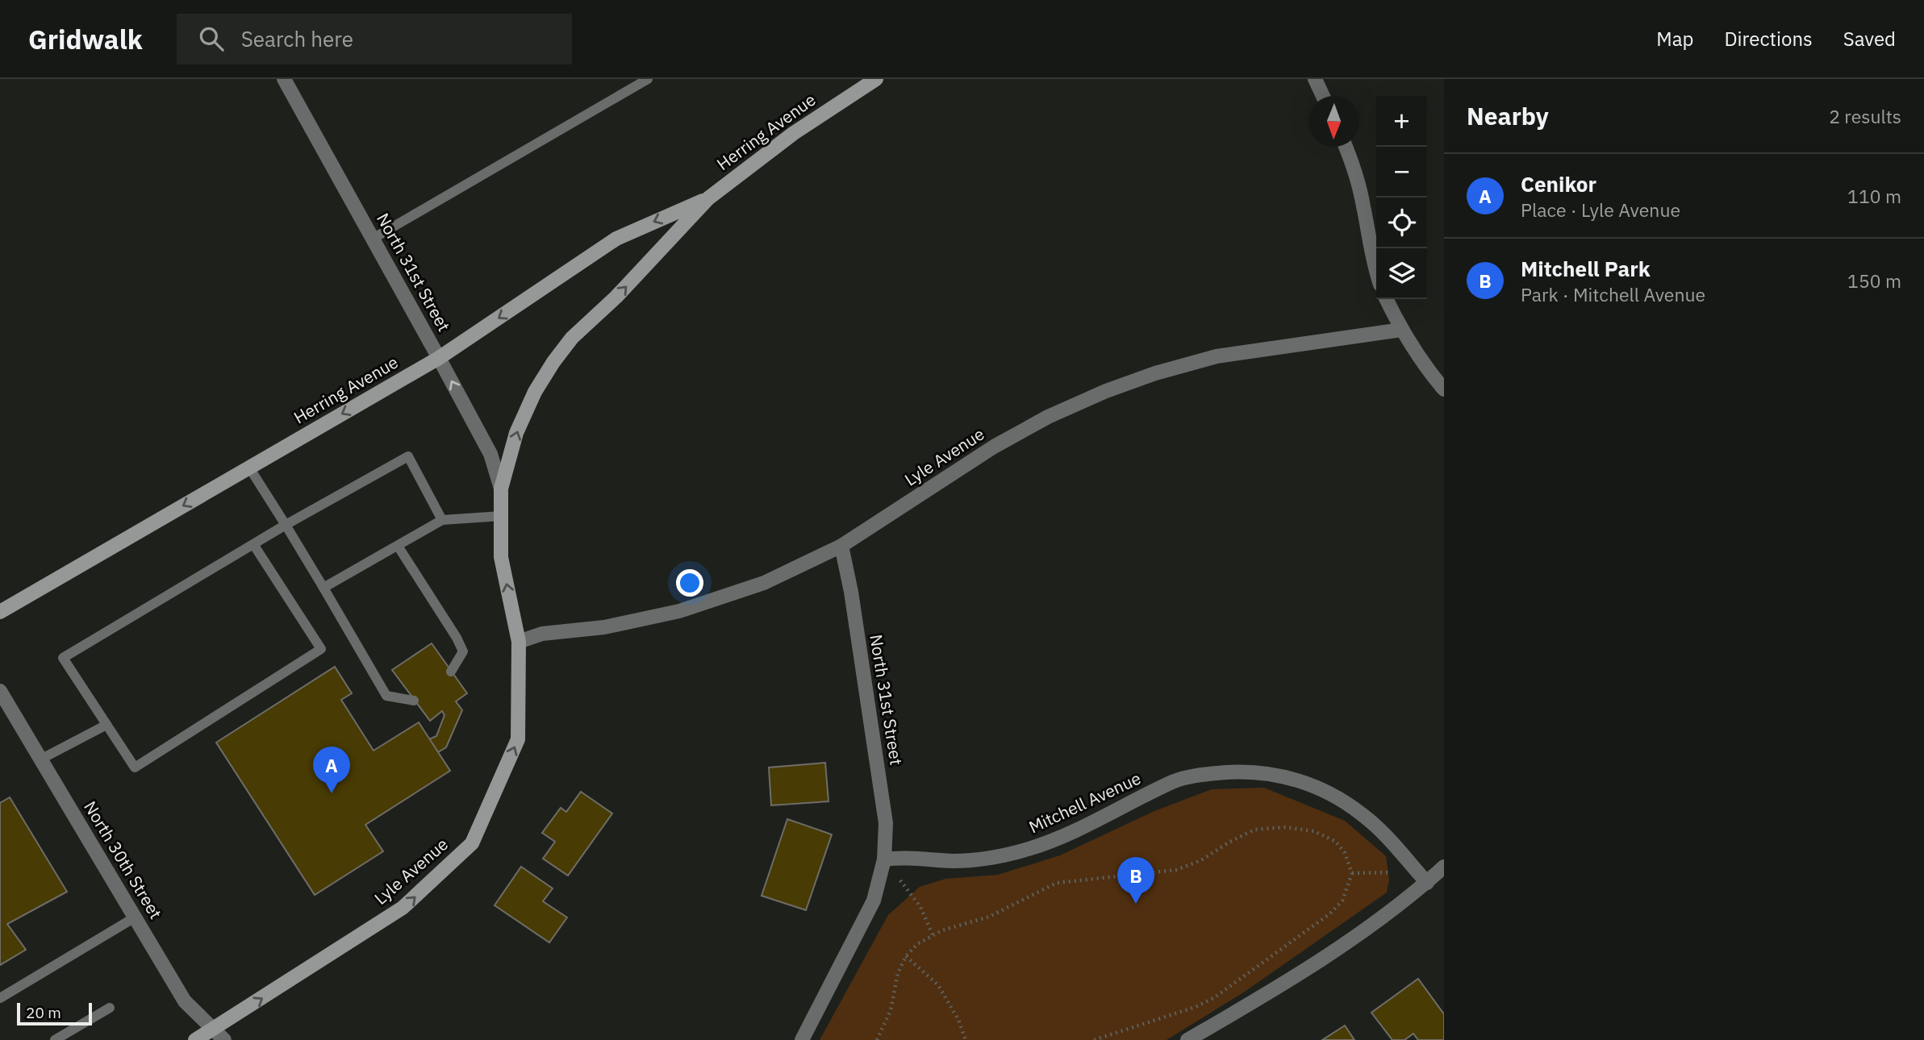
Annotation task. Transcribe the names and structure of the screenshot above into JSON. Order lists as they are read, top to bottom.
{
  "streets": {
    "main road": ["Herring Avenue", "Lyle Avenue"],
    "street": ["North 31st Street", "Mitchell Avenue", "North 30th Street"]
  },
  "crossings": [
    ["Herring Avenue", "North 31st Street"],
    ["Herring Avenue", "Lyle Avenue"],
    ["North 31st Street", "Lyle Avenue"],
    ["North 31st Street", "Mitchell Avenue"],
    ["Lyle Avenue", "North 30th Street"]
  ],
  "one_way": ["Lyle Avenue"],
  "scale_bar": "20 m",
  "north": "bottom",
  "page": {
    "header": "Gridwalk",
    "search": "Search here",
    "nav": ["Map", "Directions", "Saved"],
    "heading": ["Nearby", "2 results"],
    "map_buttons": ["+", "−"],
    "list": [
      {
        "mark": "A",
        "name": "Cenikor",
        "note": "Place · Lyle Avenue",
        "value": "110 m"
      },
      {
        "mark": "B",
        "name": "Mitchell Park",
        "note": "Park · Mitchell Avenue",
        "value": "150 m"
      }
    ],
    "pins": ["A", "B"],
    "scale": "20 m"
  }
}
